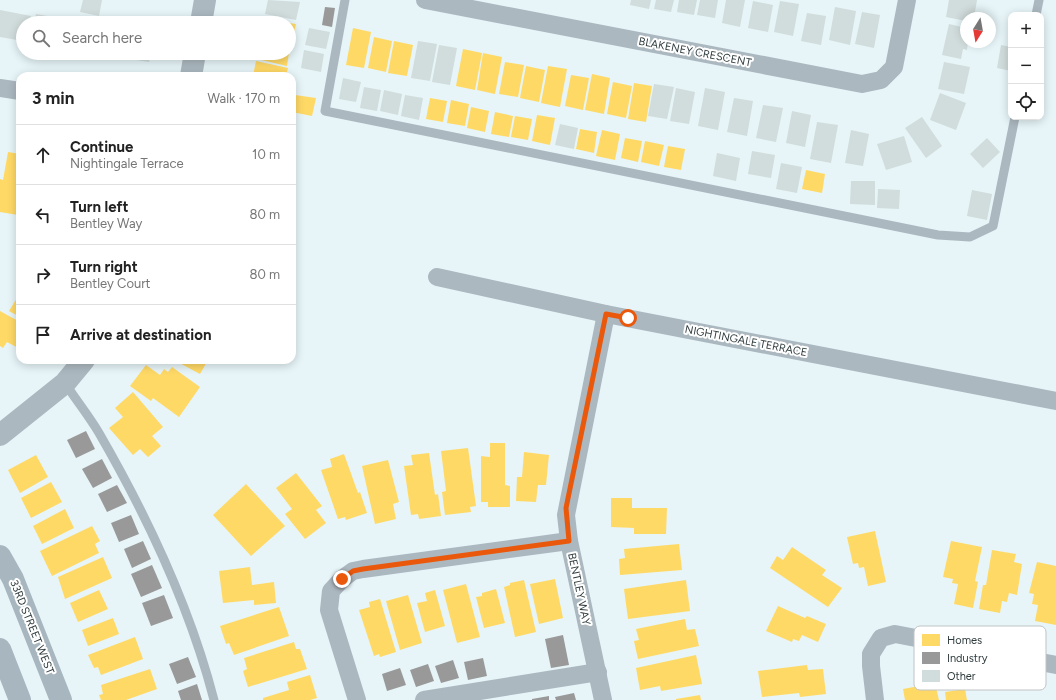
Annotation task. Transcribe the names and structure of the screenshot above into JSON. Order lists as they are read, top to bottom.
{
  "streets": {
    "main road": ["33RD STREET WEST"],
    "street": ["BLAKENEY CRESCENT", "NIGHTINGALE TERRACE", "BENTLEY WAY"]
  },
  "crossings": [
    ["NIGHTINGALE TERRACE", "BENTLEY WAY"]
  ],
  "legend": ["Homes", "Industry", "Other"],
  "north": "bottom",
  "page": {
    "map_buttons": ["+", "−"],
    "search": "Search here",
    "heading": ["3 min", "Walk · 170 m"],
    "list": [
      ["Continue", "Nightingale Terrace", "10 m"],
      ["Turn left", "Bentley Way", "80 m"],
      ["Turn right", "Bentley Court", "80 m"],
      "Arrive at destination"
    ]
  }
}
